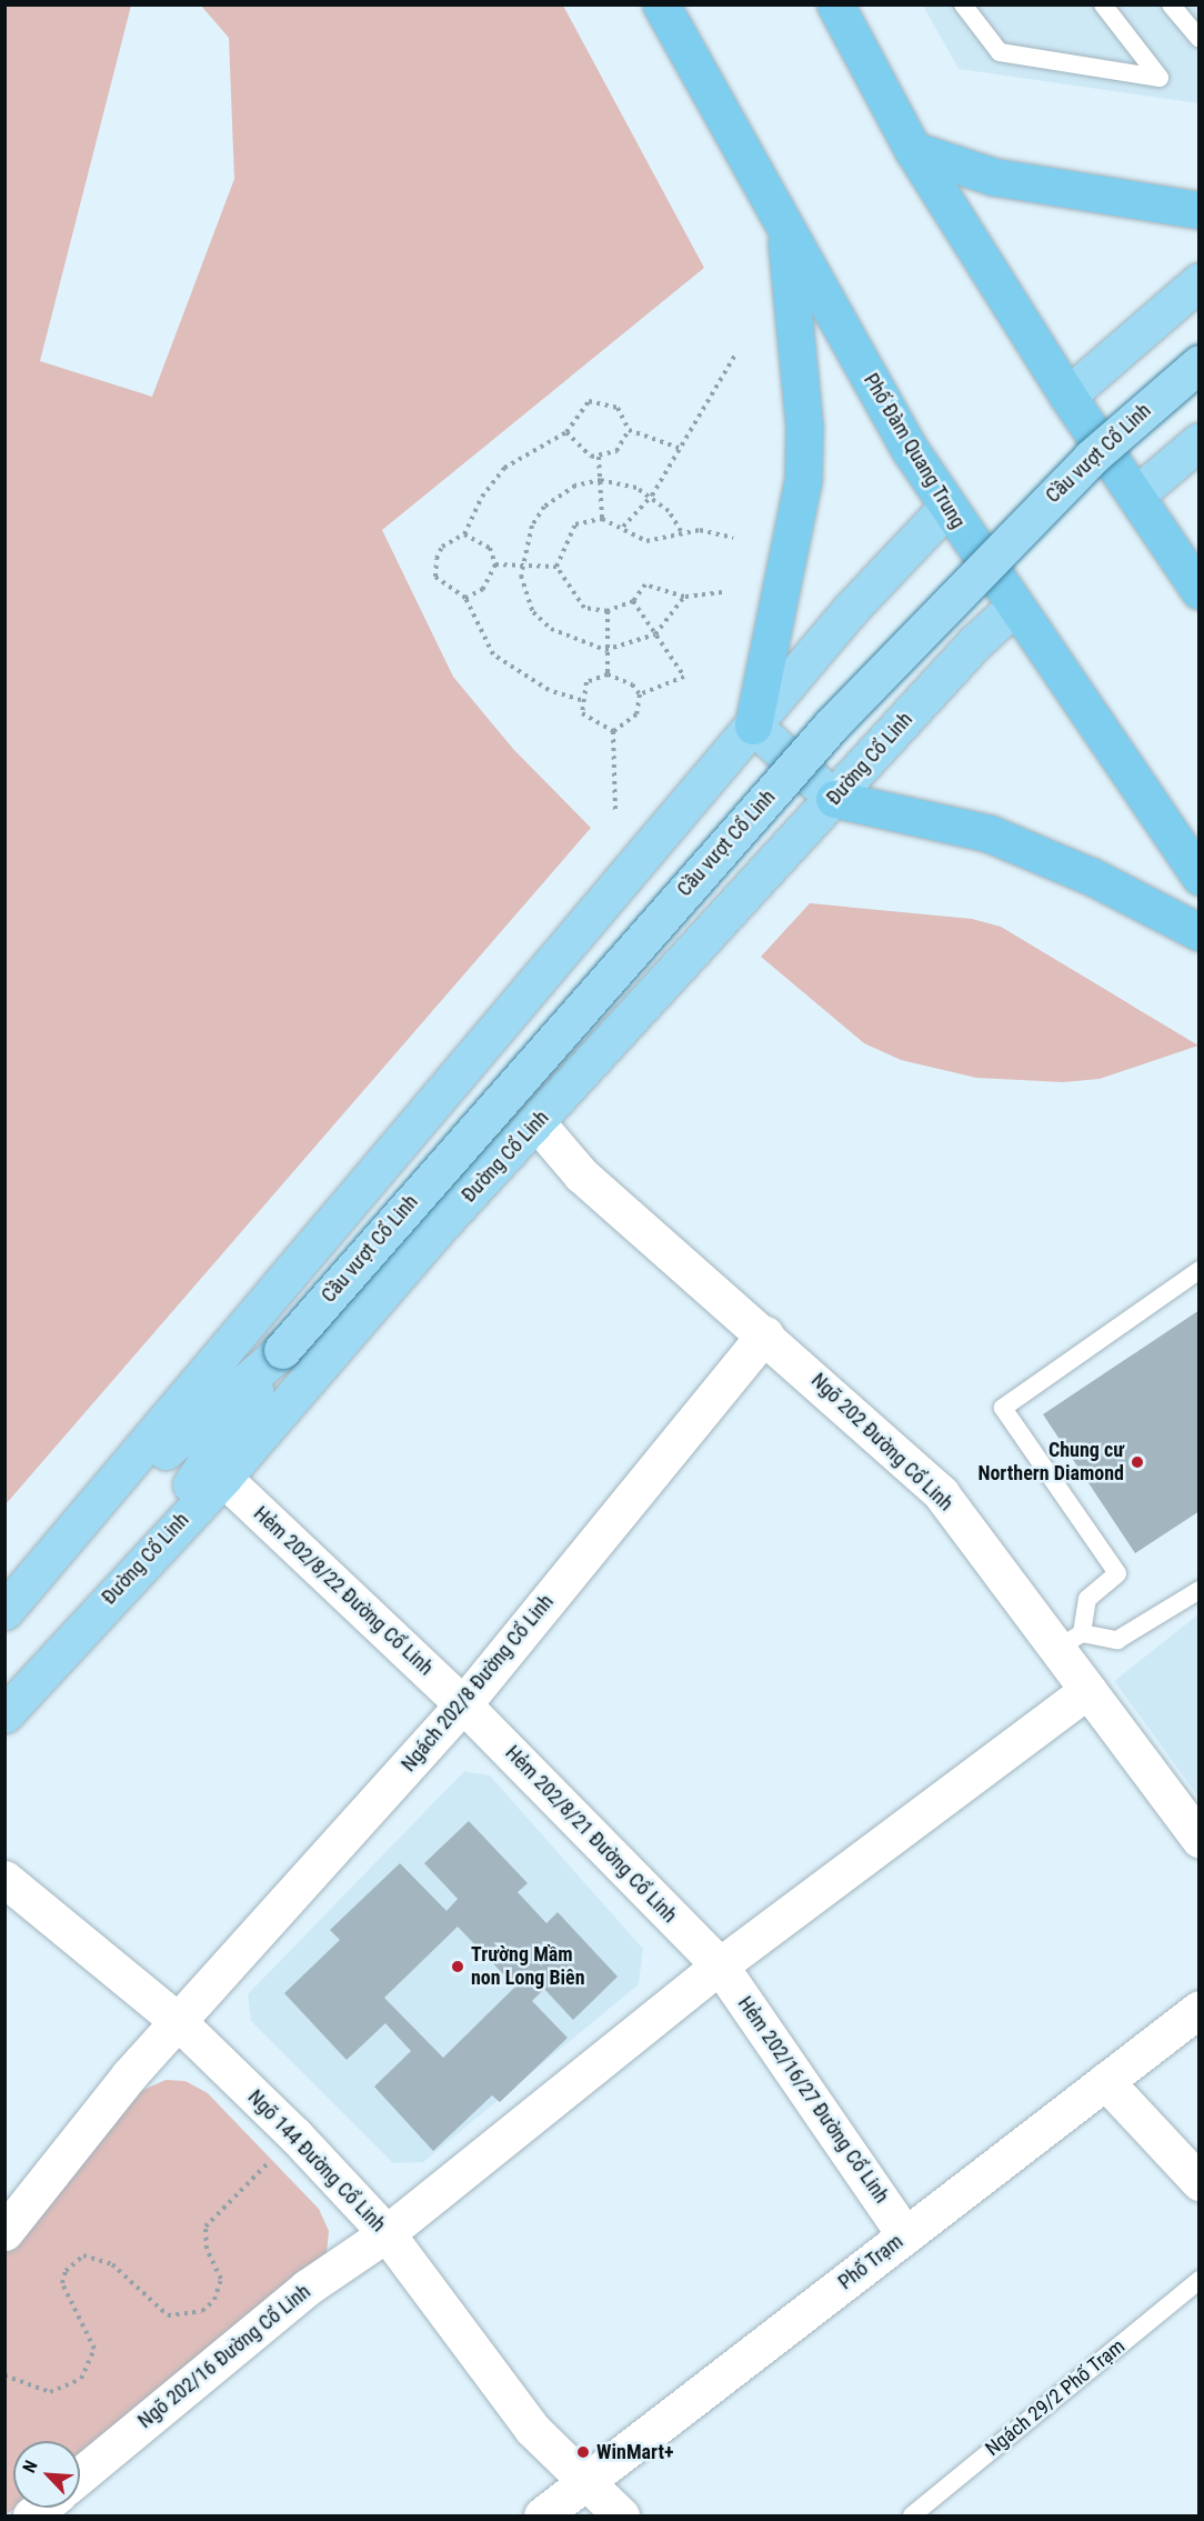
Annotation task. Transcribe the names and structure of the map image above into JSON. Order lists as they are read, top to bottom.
{
  "streets": {
    "highway": ["Phố Đàm Quang Trung"],
    "main road": ["Cầu vượt Cổ Linh", "Đường Cổ Linh"],
    "street": [
      "Ngõ 202 Đường Cổ Linh",
      "Hẻm 202/8/22 Đường Cổ Linh",
      "Ngách 202/8 Đường Cổ Linh",
      "Hẻm 202/8/21 Đường Cổ Linh",
      "Hẻm 202/16/27 Đường Cổ Linh",
      "Ngõ 144 Đường Cổ Linh",
      "Phố Trạm",
      "Ngõ 202/16 Đường Cổ Linh"
    ],
    "lane": ["Ngách 29/2 Phố Trạm"]
  },
  "crossings": [
    ["Phố Đàm Quang Trung", "Đường Cổ Linh"],
    ["Cầu vượt Cổ Linh", "Đường Cổ Linh"],
    ["Đường Cổ Linh", "Ngõ 202 Đường Cổ Linh"],
    ["Đường Cổ Linh", "Hẻm 202/8/22 Đường Cổ Linh"],
    ["Ngõ 202 Đường Cổ Linh", "Ngách 202/8 Đường Cổ Linh"],
    ["Ngõ 202 Đường Cổ Linh", "Ngõ 202/16 Đường Cổ Linh"],
    ["Hẻm 202/8/22 Đường Cổ Linh", "Ngách 202/8 Đường Cổ Linh"],
    ["Hẻm 202/8/22 Đường Cổ Linh", "Hẻm 202/8/21 Đường Cổ Linh"],
    ["Ngách 202/8 Đường Cổ Linh", "Hẻm 202/8/21 Đường Cổ Linh"],
    ["Ngách 202/8 Đường Cổ Linh", "Ngõ 144 Đường Cổ Linh"],
    ["Hẻm 202/8/21 Đường Cổ Linh", "Hẻm 202/16/27 Đường Cổ Linh"],
    ["Hẻm 202/8/21 Đường Cổ Linh", "Ngõ 202/16 Đường Cổ Linh"],
    ["Hẻm 202/16/27 Đường Cổ Linh", "Phố Trạm"],
    ["Hẻm 202/16/27 Đường Cổ Linh", "Ngõ 202/16 Đường Cổ Linh"],
    ["Ngõ 144 Đường Cổ Linh", "Phố Trạm"],
    ["Ngõ 144 Đường Cổ Linh", "Ngõ 202/16 Đường Cổ Linh"]
  ],
  "places": ["Chung cư Northern Diamond", "Trường Mầm non Long Biên", "WinMart+"],
  "north": "top left"
}
